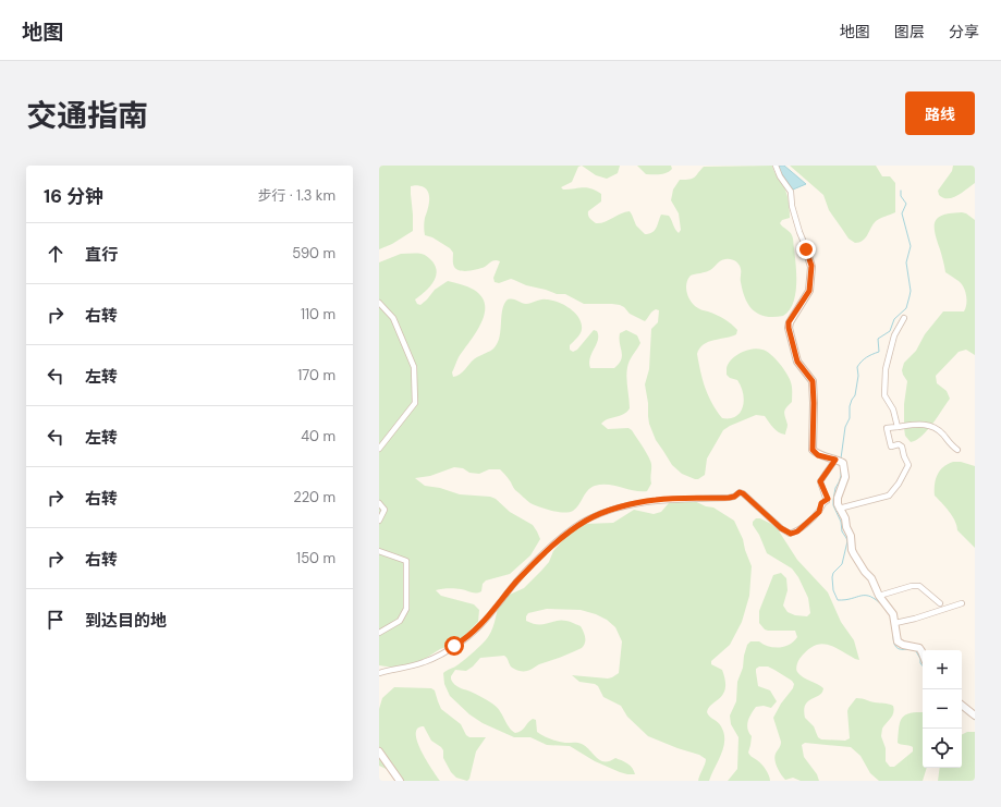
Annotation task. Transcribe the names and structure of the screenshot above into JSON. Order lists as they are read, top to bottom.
{
  "page": {
    "header": "地图",
    "nav": ["地图", "图层", "分享"],
    "title": "交通指南",
    "buttons": "路线",
    "heading": ["16 分钟", "步行 · 1.3 km"],
    "list": [
      ["直行", "590 m"],
      ["右转", "110 m"],
      ["左转", "170 m"],
      ["左转", "40 m"],
      ["右转", "220 m"],
      ["右转", "150 m"],
      "到达目的地"
    ],
    "map_buttons": ["+", "−"]
  }
}
